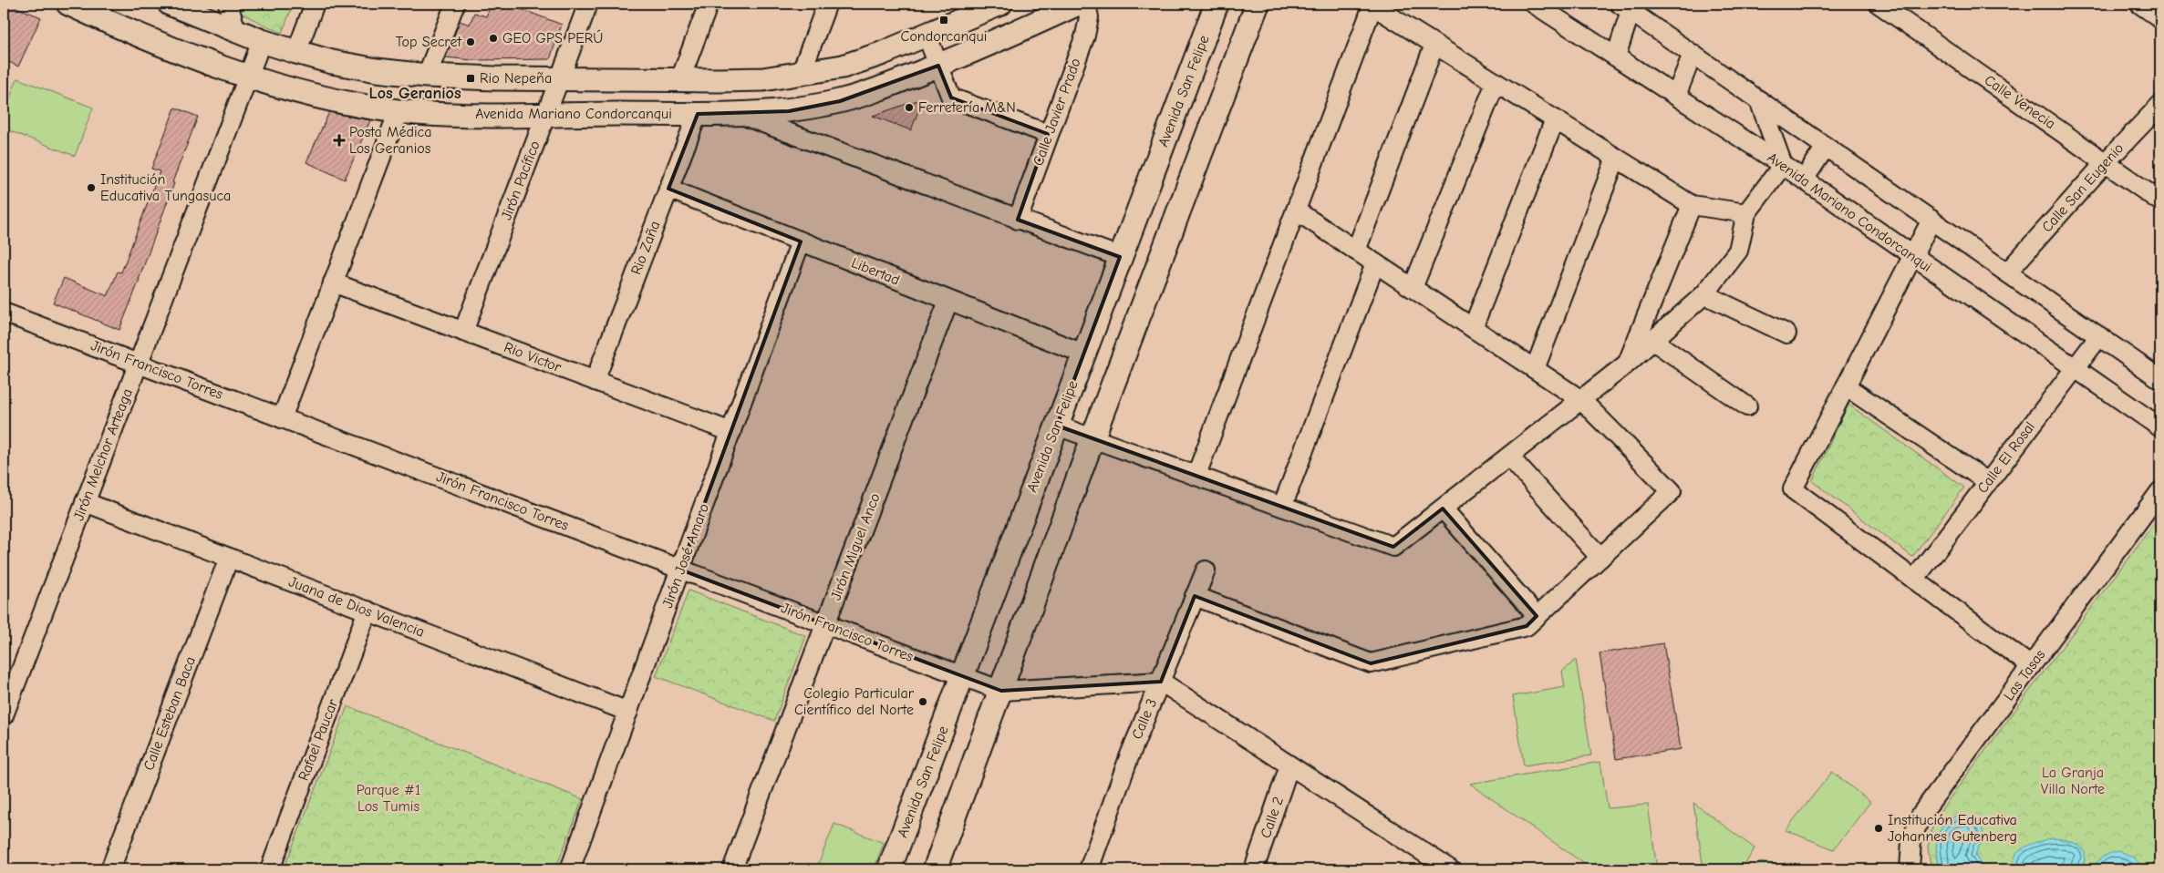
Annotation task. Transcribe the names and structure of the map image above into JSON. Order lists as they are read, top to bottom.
{
  "streets": {
    "main road": ["Avenida San Felipe", "Avenida Mariano Condorcanqui"],
    "street": [
      "Calle Venecia",
      "Calle Javier Prado",
      "Jirón Pacífico",
      "Calle San Eugenio",
      "Rio Zaña",
      "Libertad",
      "Rio Victor",
      "Jirón Francisco Torres",
      "Jirón Melchor Arteaga",
      "Calle El Rosal",
      "Jirón Miguel Anco",
      "Jirón José Amaro",
      "Juana de Dios Valencia",
      "Las Tasas",
      "Calle Esteban Baca",
      "Calle 3",
      "Rafael Paucar",
      "Calle 2"
    ]
  },
  "crossings": [
    ["Avenida San Felipe", "Libertad"],
    ["Avenida San Felipe", "Jirón Francisco Torres"],
    ["Calle Venecia", "Calle San Eugenio"],
    ["Avenida Mariano Condorcanqui", "Jirón Pacífico"],
    ["Avenida Mariano Condorcanqui", "Rio Zaña"],
    ["Avenida Mariano Condorcanqui", "Jirón Melchor Arteaga"],
    ["Avenida Mariano Condorcanqui", "Calle El Rosal"],
    ["Jirón Pacífico", "Rio Victor"],
    ["Rio Zaña", "Libertad"],
    ["Rio Zaña", "Rio Victor"],
    ["Libertad", "Jirón Miguel Anco"],
    ["Libertad", "Jirón José Amaro"],
    ["Rio Victor", "Jirón José Amaro"],
    ["Jirón Francisco Torres", "Jirón Melchor Arteaga"],
    ["Jirón Francisco Torres", "Jirón Miguel Anco"],
    ["Jirón Francisco Torres", "Jirón José Amaro"],
    ["Jirón Melchor Arteaga", "Juana de Dios Valencia"],
    ["Jirón José Amaro", "Juana de Dios Valencia"],
    ["Juana de Dios Valencia", "Calle Esteban Baca"],
    ["Juana de Dios Valencia", "Rafael Paucar"]
  ],
  "districts": ["Los Geranios"],
  "parks": ["La Granja Villa Norte", "Parque #1 Los Tumis"],
  "places": {
    "transit": ["Condorcanqui", "Rio Nepeña"],
    "other": [
      "GEO GPS PERÚ",
      "Top Secret",
      "Ferretería M&N",
      "Institución Educativa Tungasuca",
      "Colegio Particular Científico del Norte",
      "Institución Educativa Johannes Gutenberg"
    ],
    "health": ["Posta Médica Los Geranios"]
  }
}
